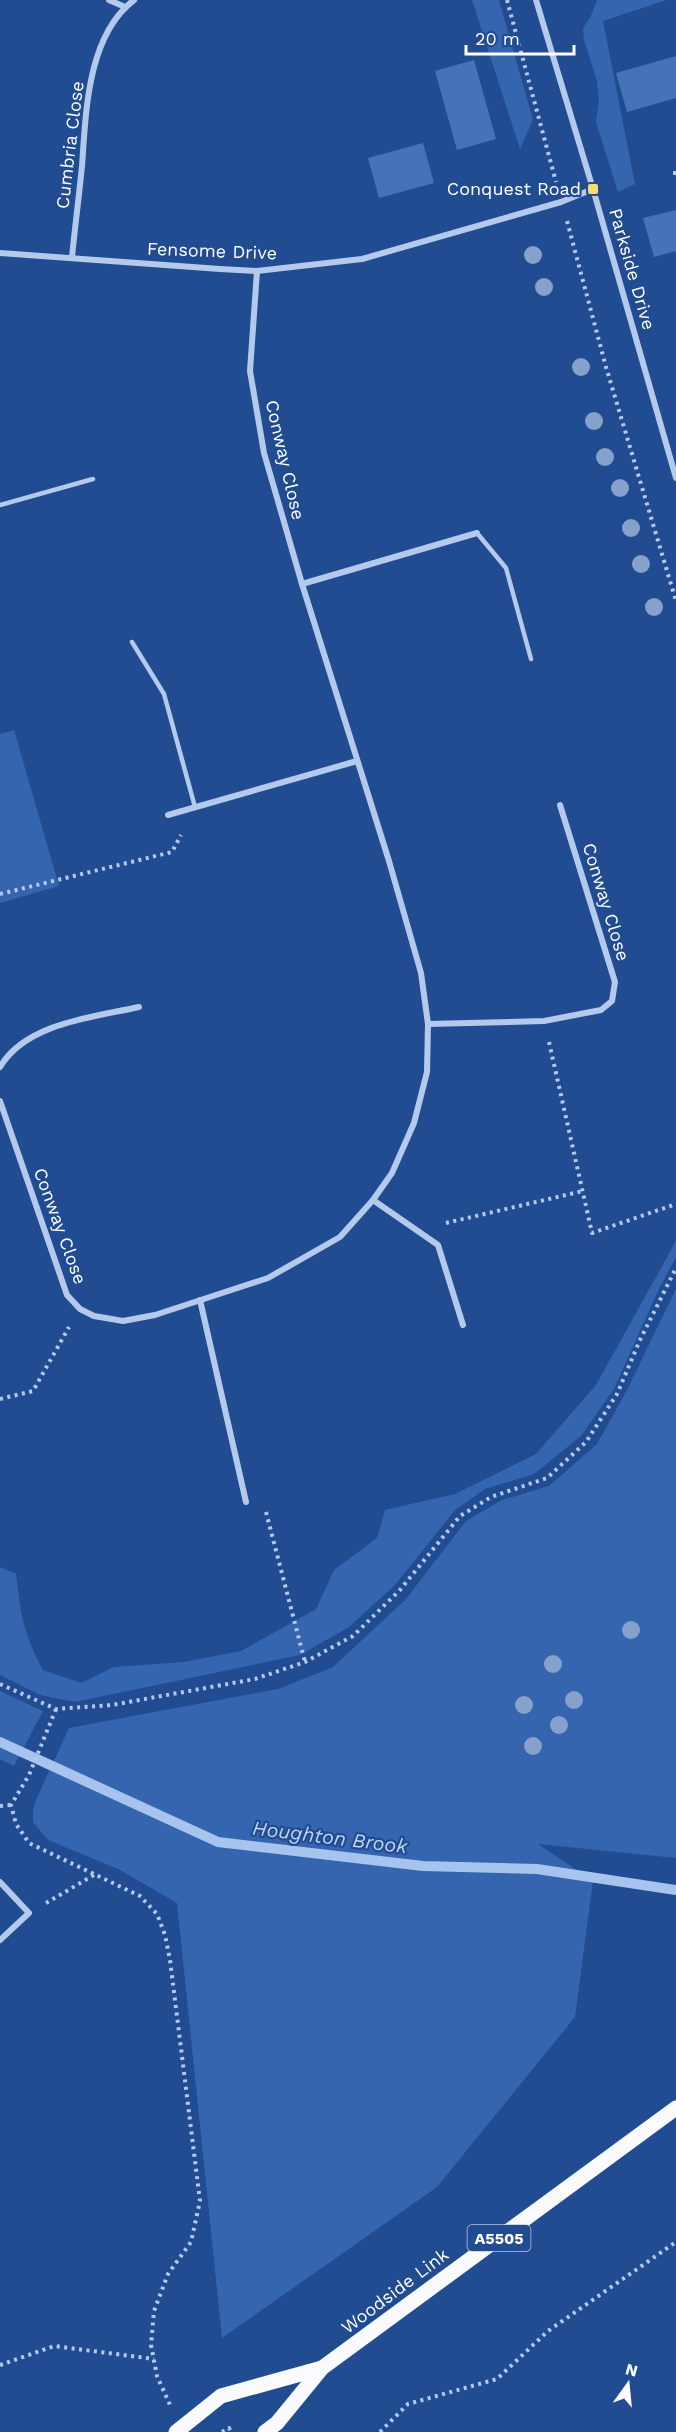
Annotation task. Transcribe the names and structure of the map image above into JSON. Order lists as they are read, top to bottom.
{
  "streets": {
    "main road": ["A5505", "Woodside Link"],
    "street": [
      "Cumbria Close",
      "Fensome Drive",
      "Parkside Drive",
      "Conway Close"
    ]
  },
  "crossings": [
    ["Cumbria Close", "Fensome Drive"],
    ["Fensome Drive", "Parkside Drive"],
    ["Fensome Drive", "Conway Close"]
  ],
  "water": ["Houghton Brook"],
  "places": {
    "transit": ["Conquest Road"]
  },
  "scale_bar": "20 m",
  "north": "top"
}
